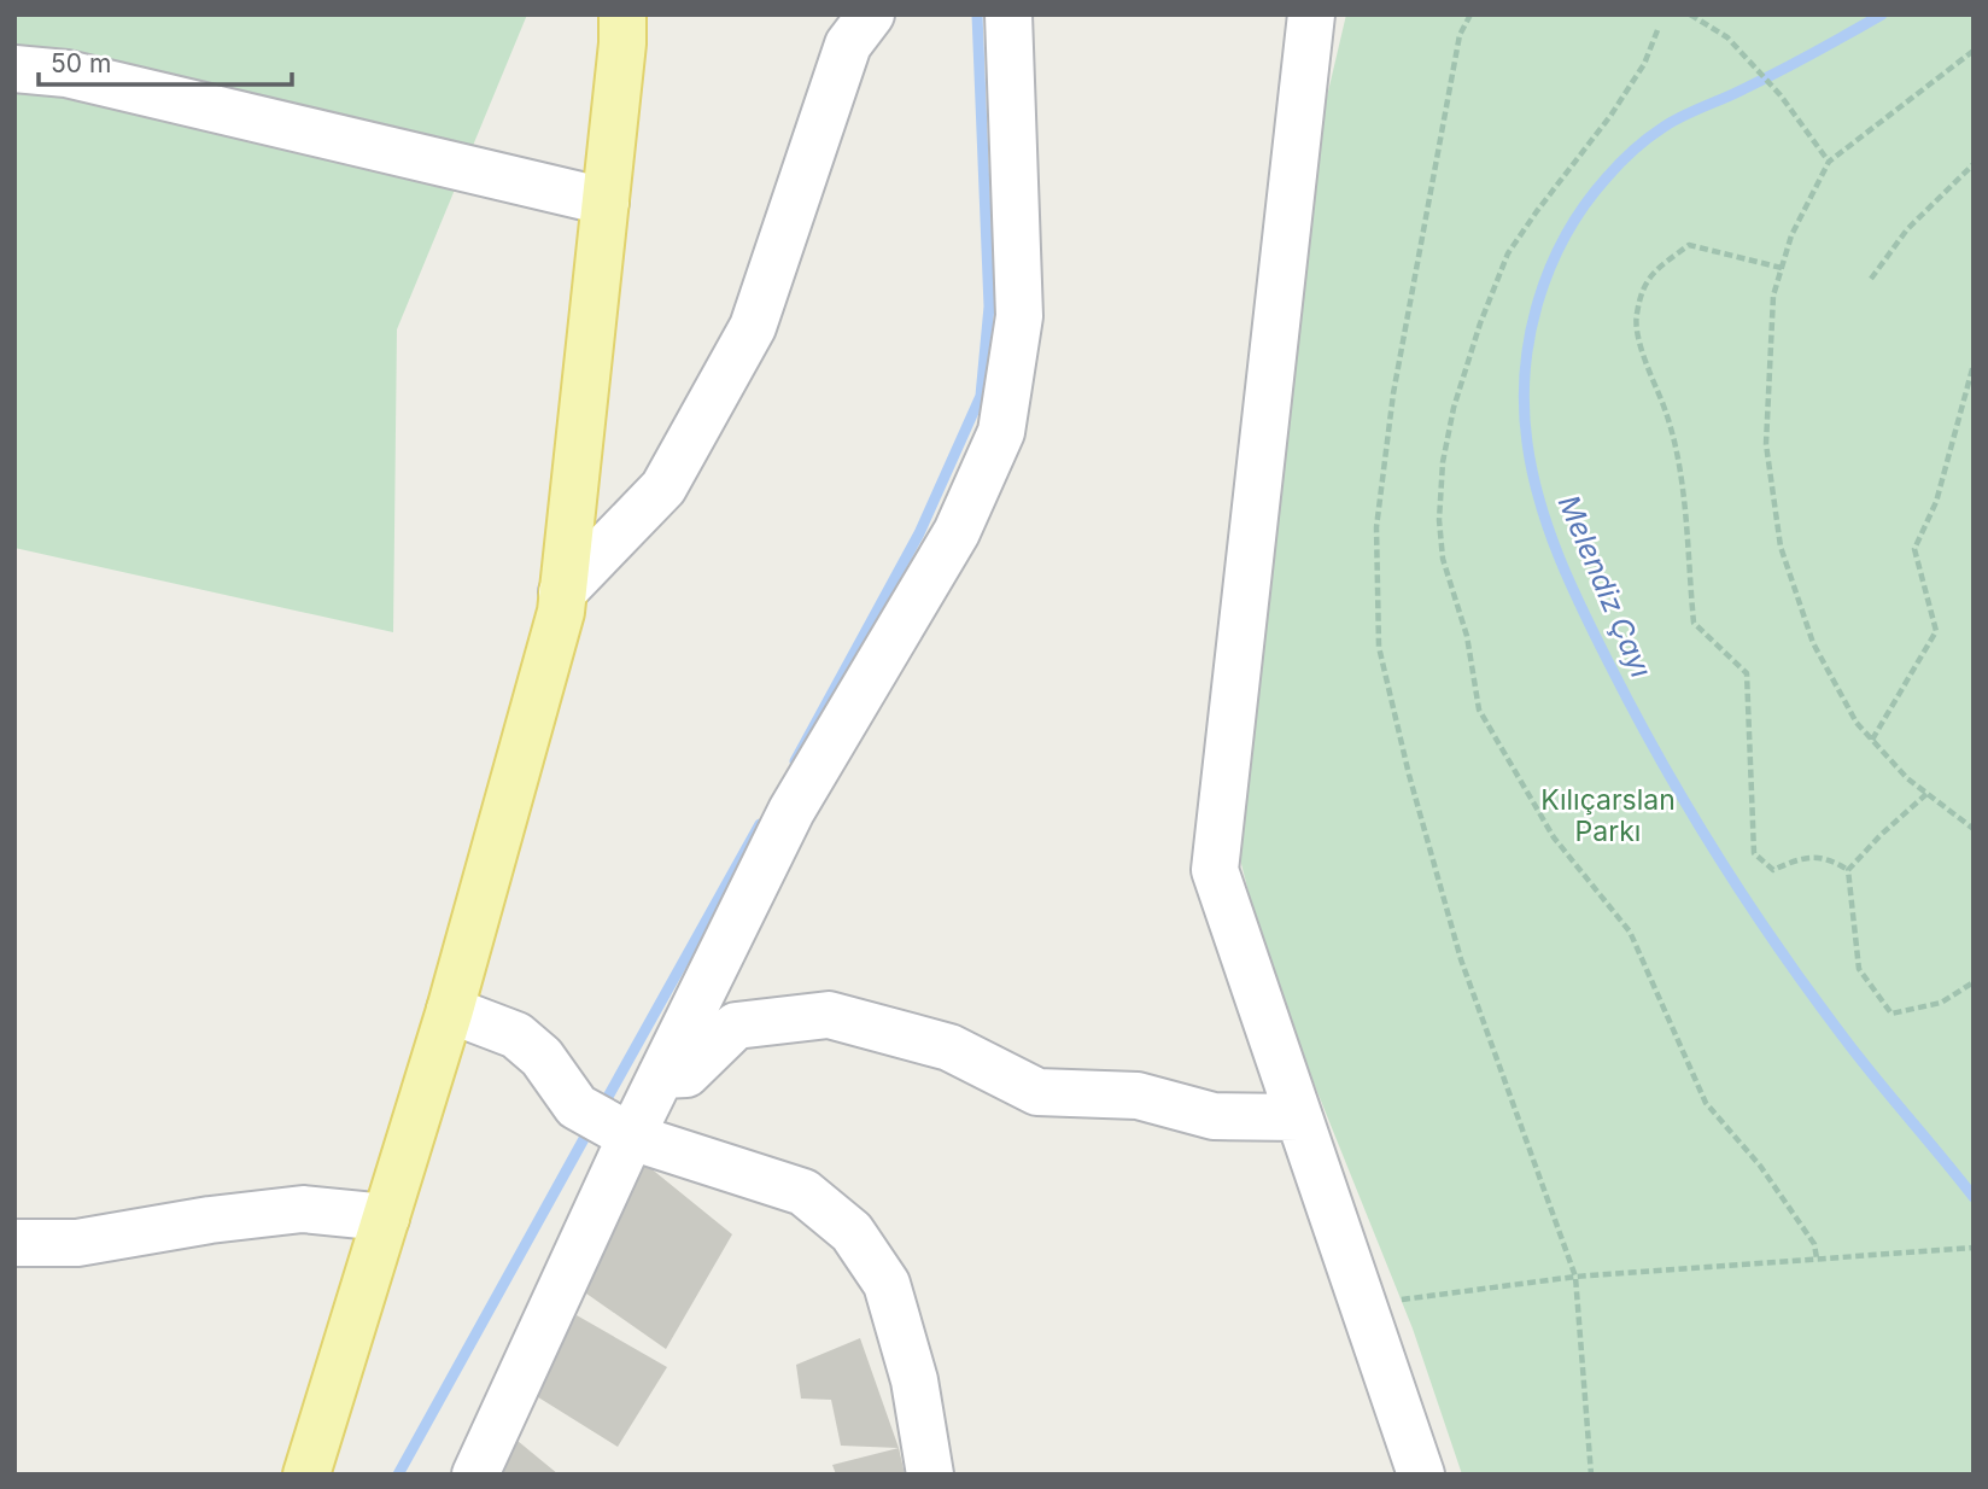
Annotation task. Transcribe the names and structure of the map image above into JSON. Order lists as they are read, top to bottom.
{
  "water": ["Melendiz Çayı"],
  "parks": ["Kılıçarslan Parkı"],
  "scale_bar": "50 m"
}
